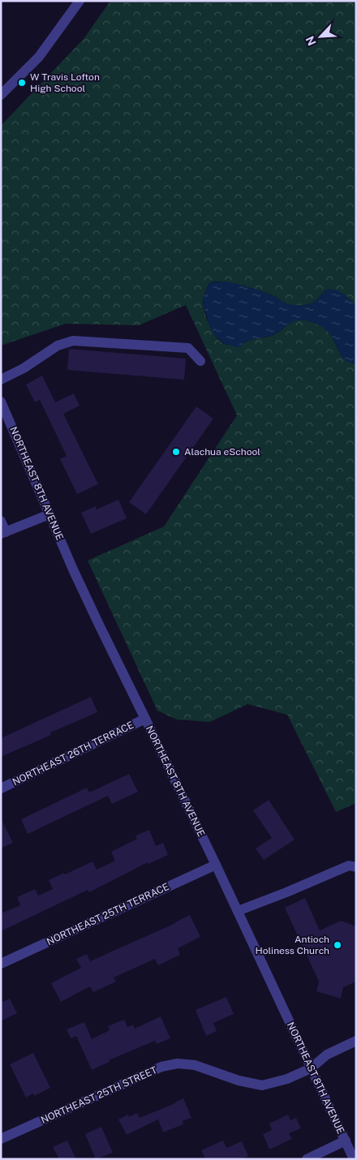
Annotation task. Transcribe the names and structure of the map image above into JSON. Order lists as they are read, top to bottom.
{
  "streets": {
    "street": [
      "NORTHEAST 8TH AVENUE",
      "NORTHEAST 26TH TERRACE",
      "NORTHEAST 25TH TERRACE",
      "NORTHEAST 25TH STREET"
    ]
  },
  "crossings": [
    ["NORTHEAST 8TH AVENUE", "NORTHEAST 26TH TERRACE"],
    ["NORTHEAST 8TH AVENUE", "NORTHEAST 25TH TERRACE"],
    ["NORTHEAST 8TH AVENUE", "NORTHEAST 25TH STREET"]
  ],
  "places": ["W Travis Lofton High School", "Alachua eSchool", "Antioch Holiness Church"],
  "north": "bottom left"
}
